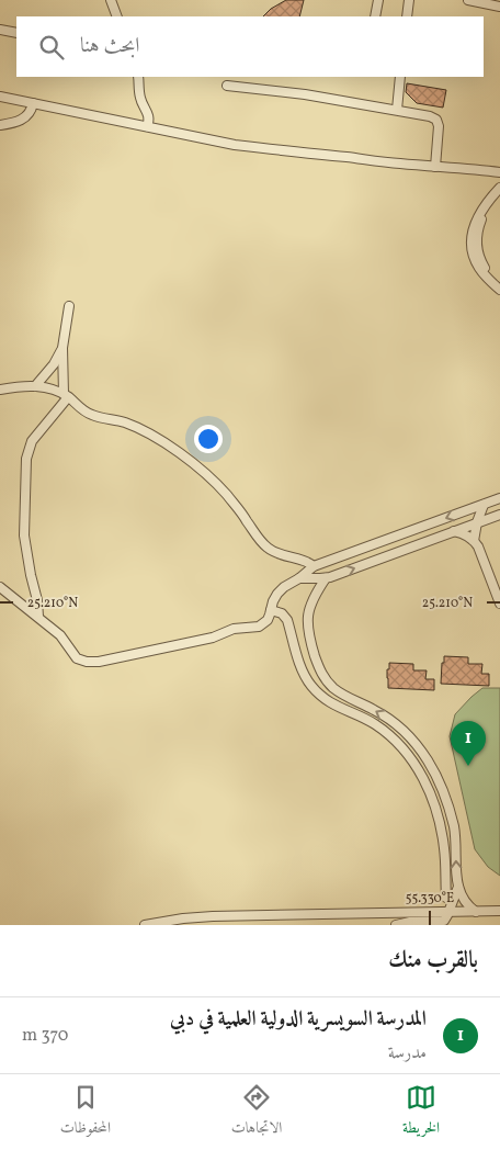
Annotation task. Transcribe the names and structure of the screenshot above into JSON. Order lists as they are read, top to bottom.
{
  "page": {
    "search": "ابحث هنا",
    "pins": "1",
    "heading": "بالقرب منك",
    "list": [
      {
        "mark": "1",
        "name": "المدرسة السويسرية الدولية العلمية في دبي",
        "note": "مدرسة",
        "value": "370 m"
      }
    ],
    "nav": ["الخريطة", "الاتجاهات", "المحفوظات"]
  },
  "coordinates": ["25.210°N", "55.330°E"]
}
